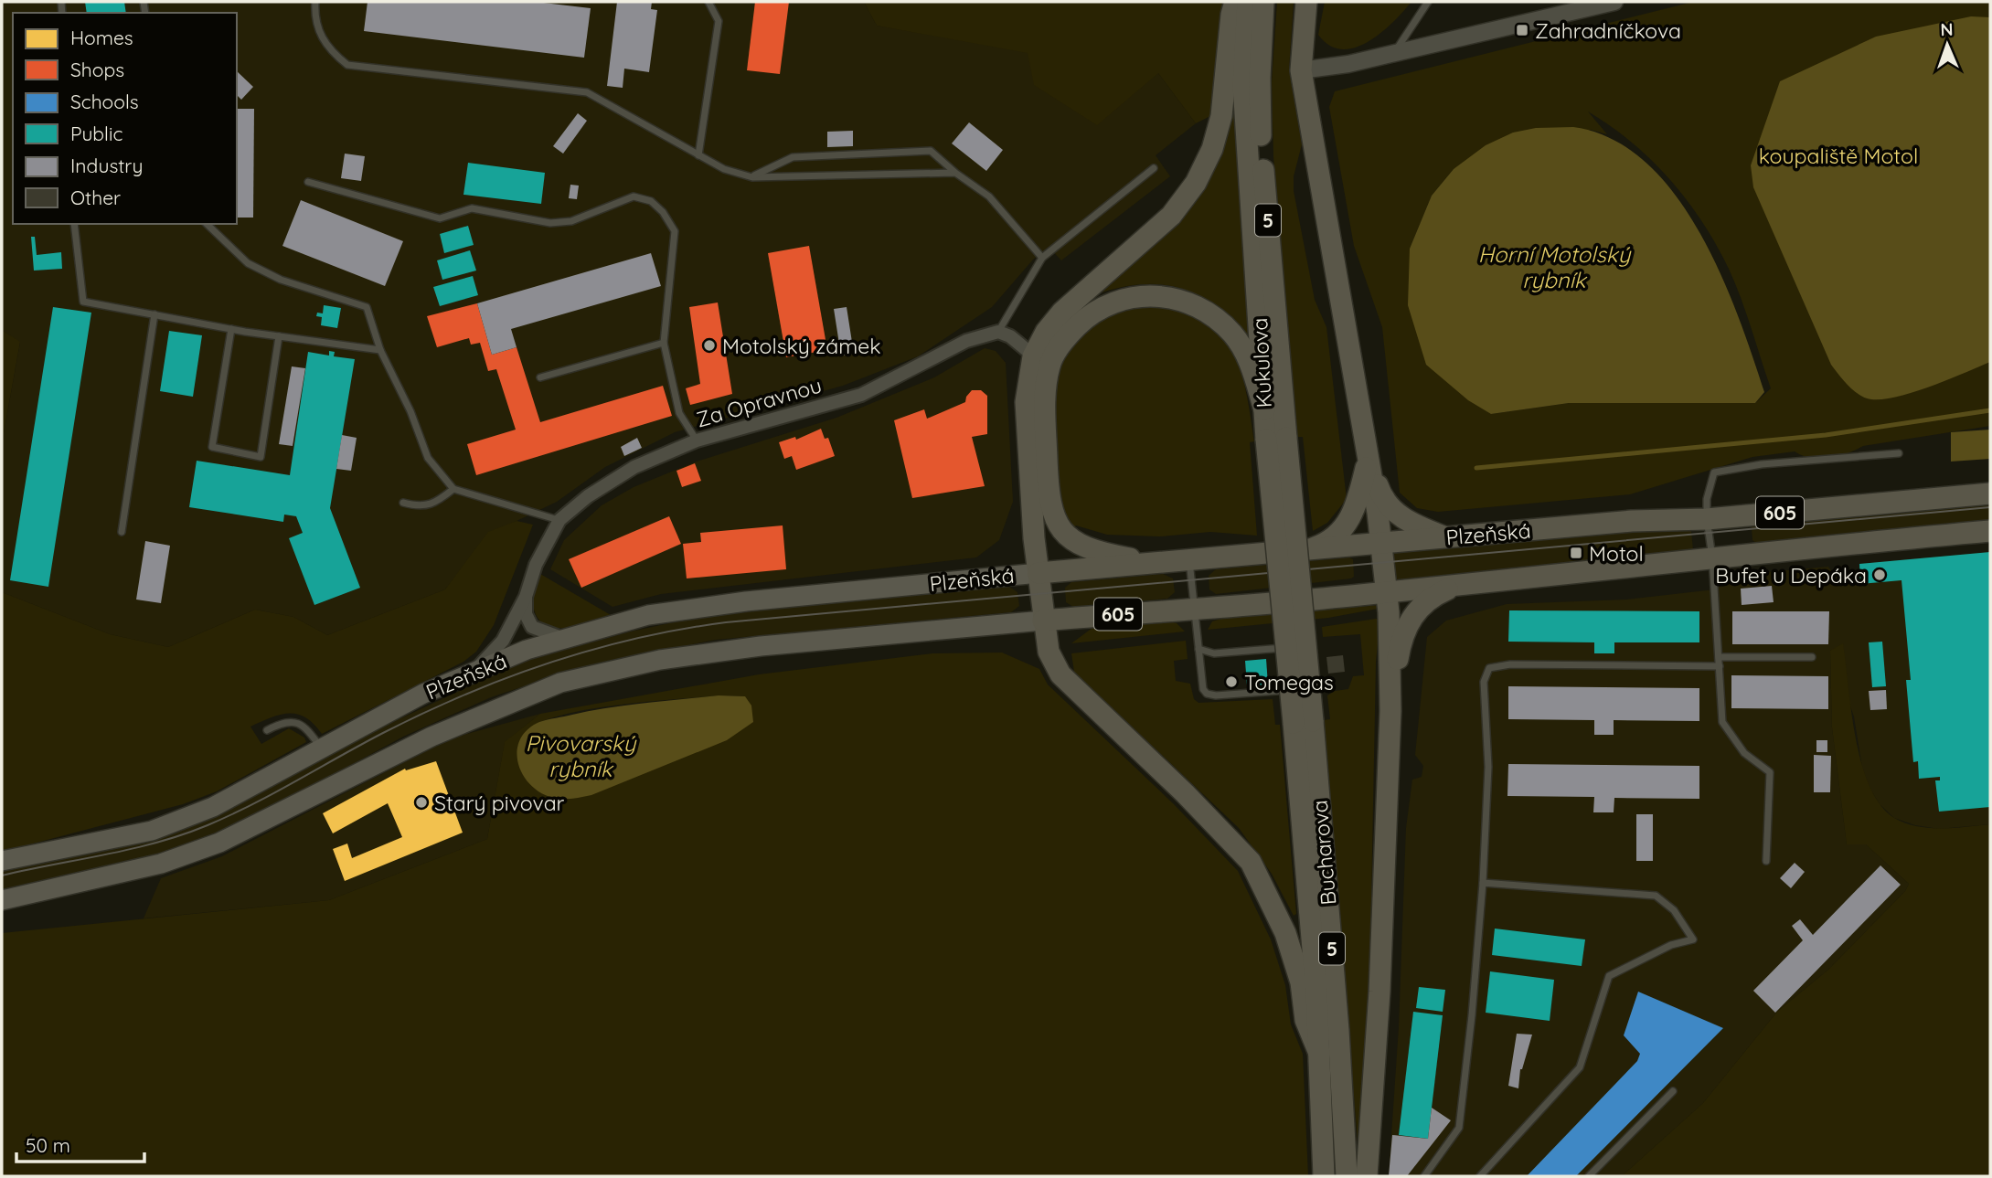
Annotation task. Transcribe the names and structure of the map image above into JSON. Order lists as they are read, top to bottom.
{
  "streets": {
    "main road": [
      "5",
      "Kukulova",
      "605",
      "Plzeňská",
      "Bucharova"
    ],
    "street": ["Za Opravnou"]
  },
  "crossings": [
    ["Kukulova", "Bucharova"],
    ["Za Opravnou", "Plzeňská"]
  ],
  "water": ["Horní Motolský rybník", "Pivovarský rybník"],
  "parks": ["koupaliště Motol"],
  "places": {
    "transit": ["Zahradníčkova", "Motol"],
    "other": [
      "Motolský zámek",
      "Bufet u Depáka",
      "Tomegas",
      "Starý pivovar"
    ]
  },
  "legend": [
    "Homes",
    "Shops",
    "Schools",
    "Public",
    "Industry",
    "Other"
  ],
  "scale_bar": "50 m",
  "north": "top"
}
